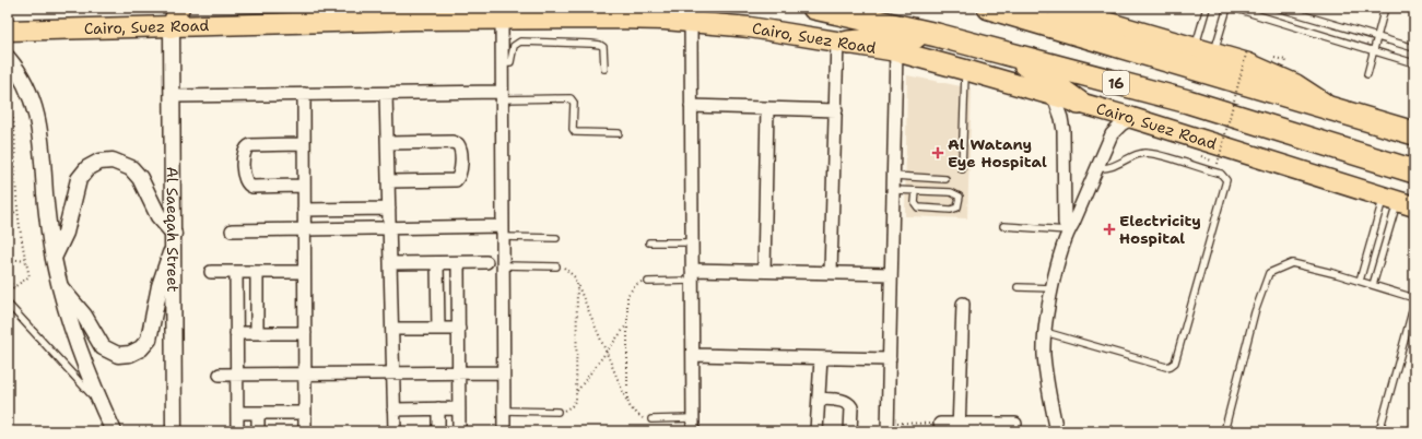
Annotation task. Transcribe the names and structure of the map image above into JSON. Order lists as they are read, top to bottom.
{
  "streets": {
    "highway": ["Cairo, Suez Road", "16"],
    "street": ["Al Saeqah Street"]
  },
  "crossings": [
    ["Cairo, Suez Road", "16"],
    ["Cairo, Suez Road", "Al Saeqah Street"]
  ],
  "places": {
    "health": ["Al Watany Eye Hospital", "Electricity Hospital"]
  }
}
